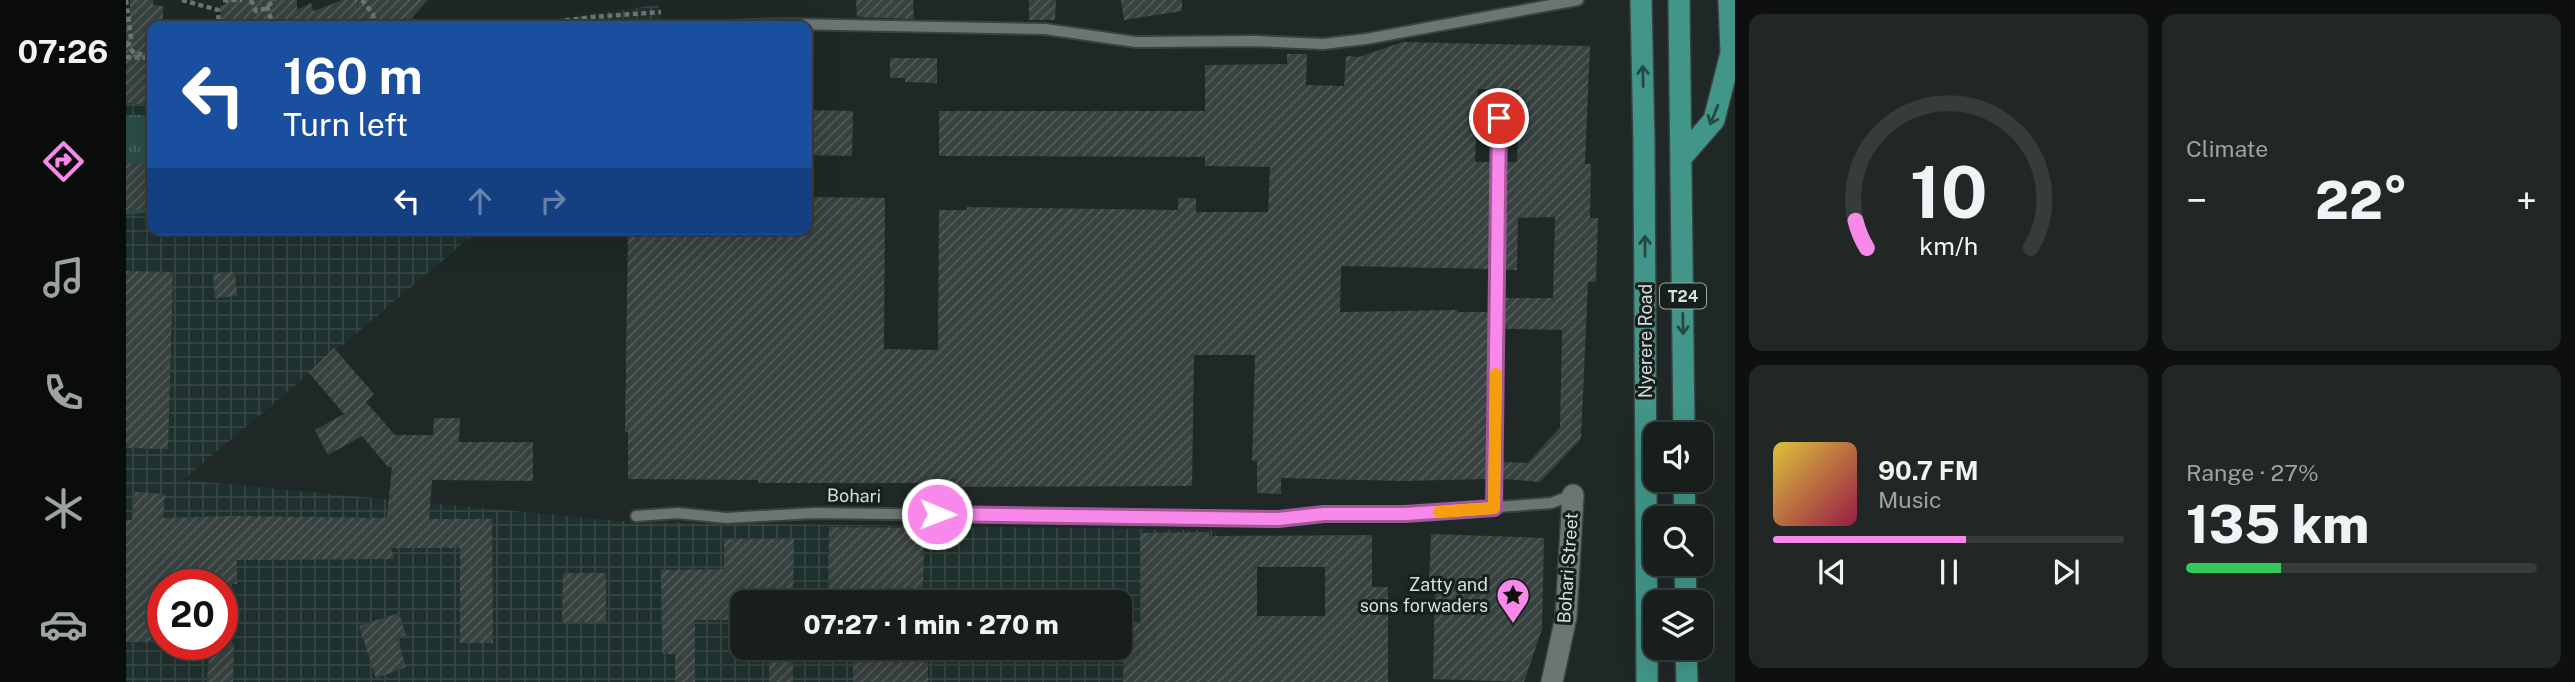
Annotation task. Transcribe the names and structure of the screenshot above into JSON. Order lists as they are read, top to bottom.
{
  "streets": {
    "highway": ["T24", "Nyerere Road"],
    "street": ["Bohari Street"],
    "lane": ["Bohari"]
  },
  "crossings": [
    ["Bohari", "Bohari Street"]
  ],
  "places": {
    "place": ["Zatty and sons forwaders"]
  },
  "page": {
    "tabs": "07:26",
    "tile": [
      "Climate",
      ["Range · 27%", "135 km"]
    ],
    "turn": ["160 m", "Turn left"],
    "heat": ["−", "22°", "+"],
    "song": ["90.7 FM", "Music"],
    "limit": "20",
    "trip": "07:27 · 1 min · 270 m",
    "gauge": ["10", "km/h"]
  }
}
